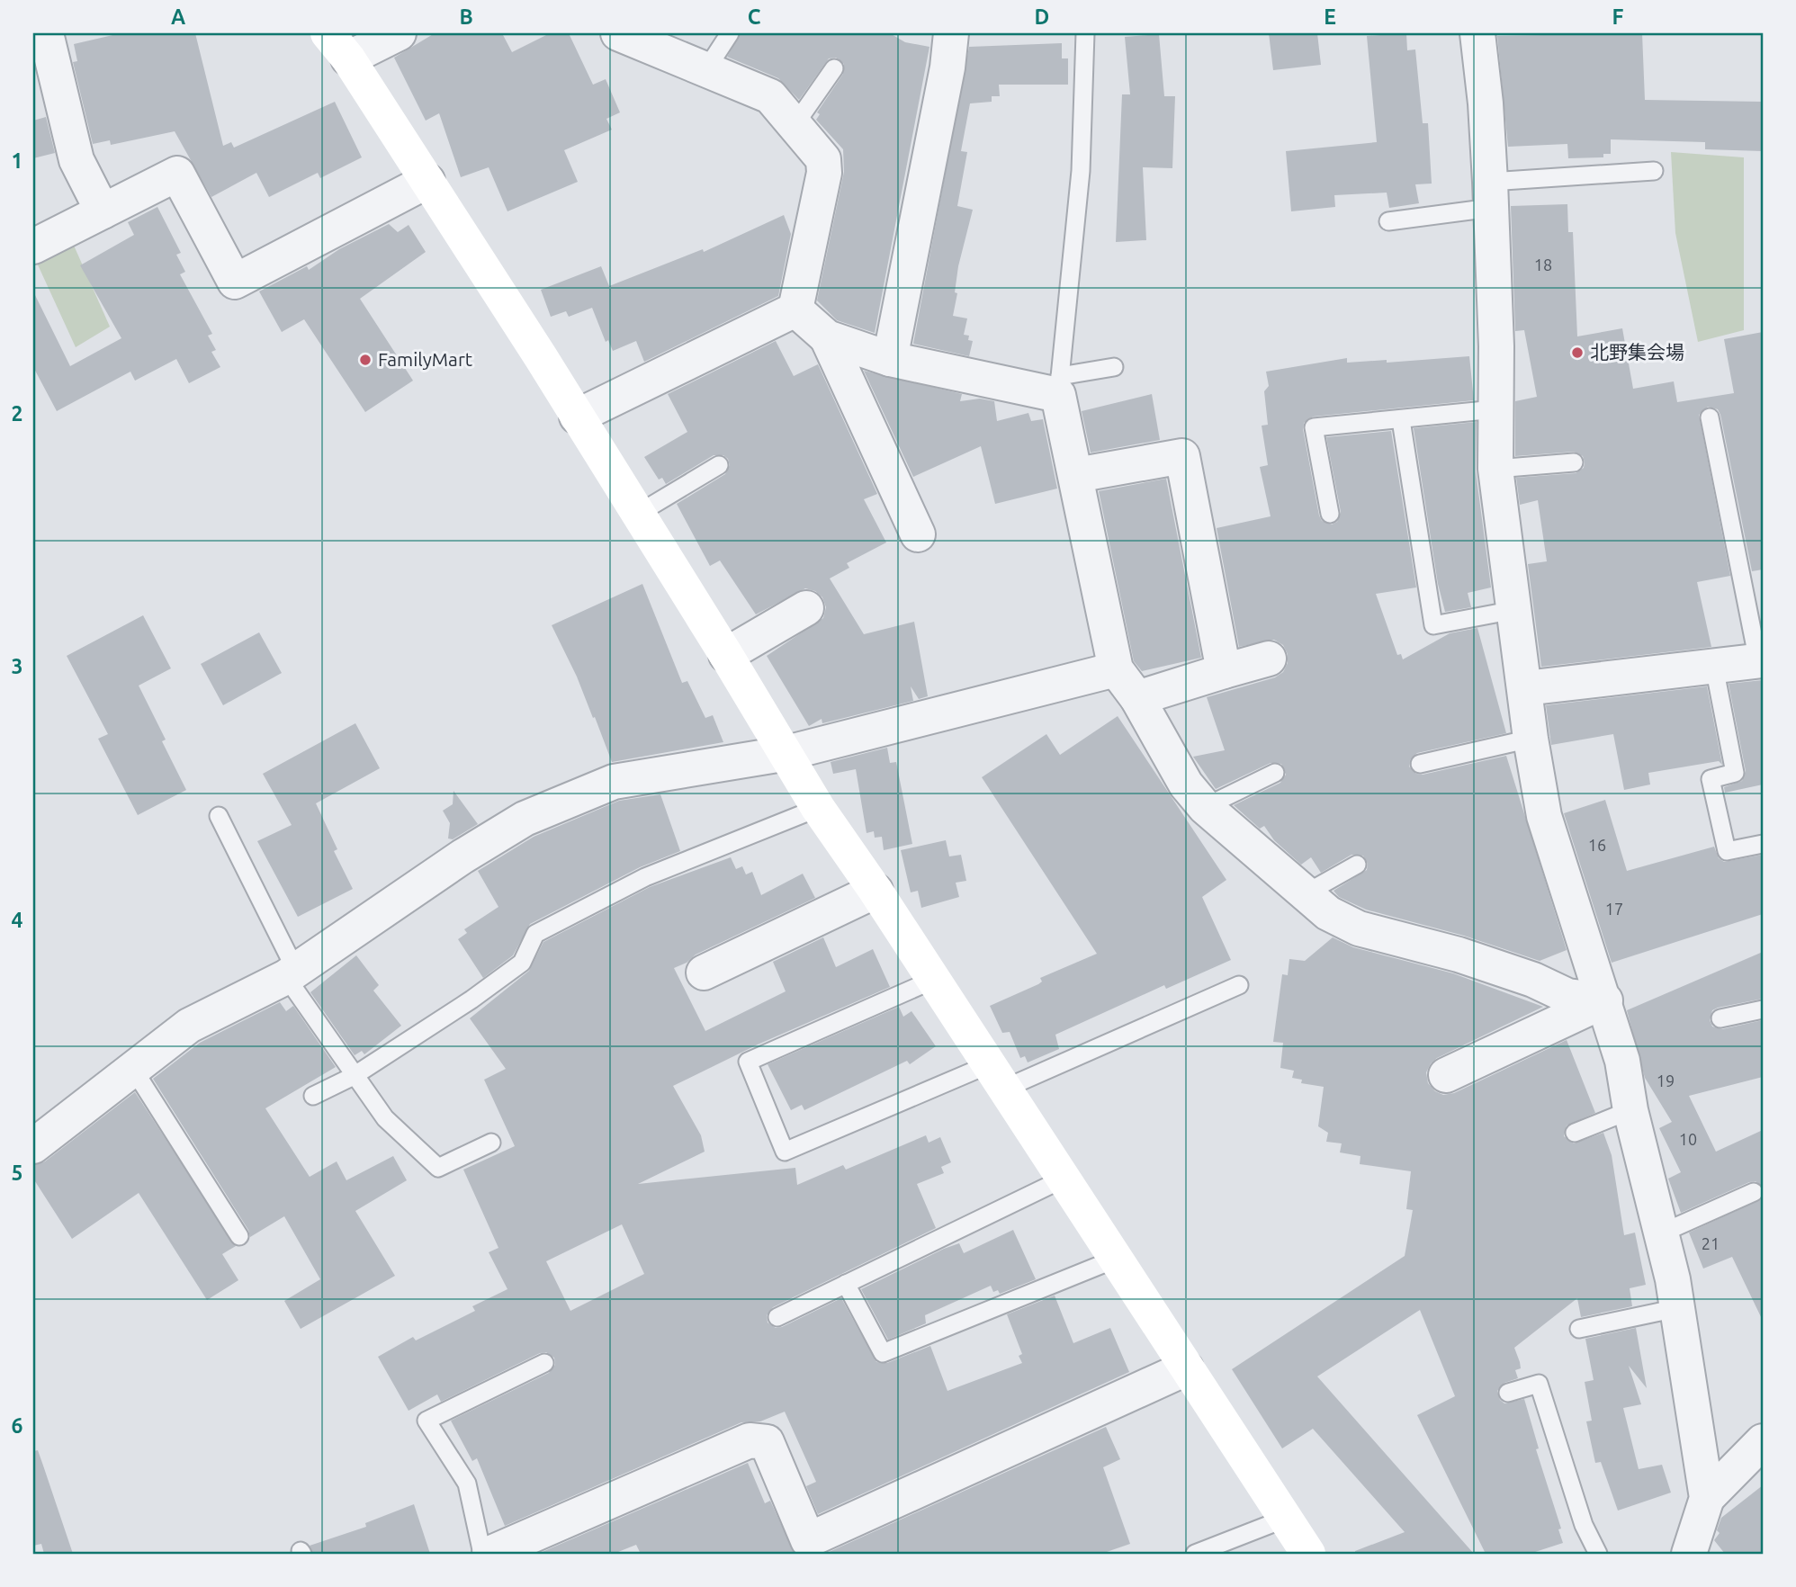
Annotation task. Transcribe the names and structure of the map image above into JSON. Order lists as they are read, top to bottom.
{
  "places": ["北野集会場", "FamilyMart"],
  "house_numbers": [
    "18",
    "16",
    "17",
    "19",
    "10",
    "21"
  ],
  "grid": {
    "columns": [
      "A",
      "B",
      "C",
      "D",
      "E",
      "F"
    ],
    "rows": [
      "1",
      "2",
      "3",
      "4",
      "5",
      "6"
    ]
  }
}
